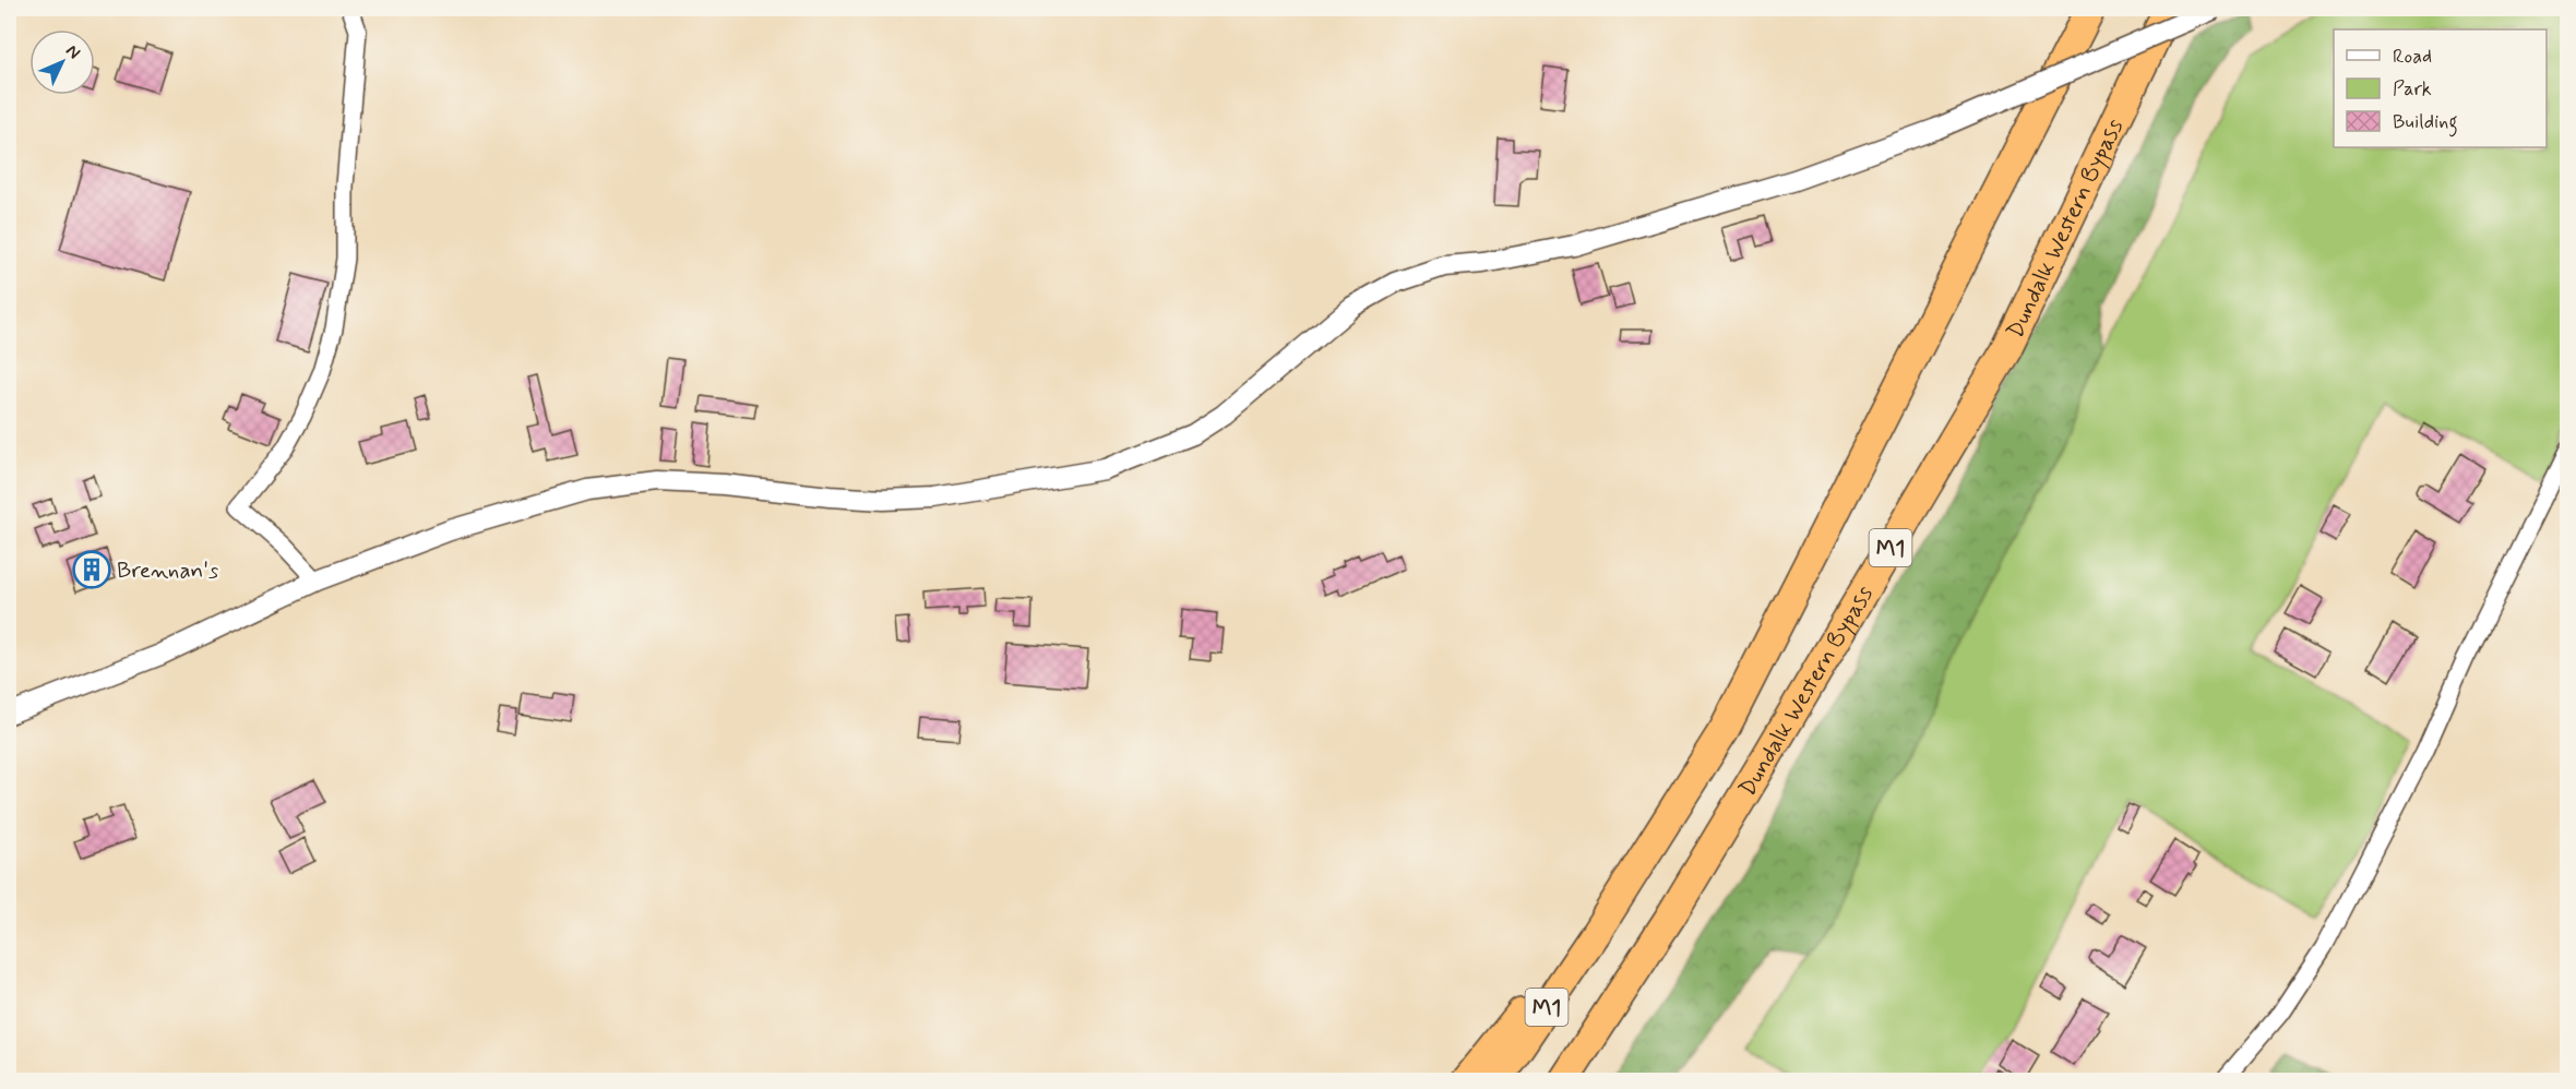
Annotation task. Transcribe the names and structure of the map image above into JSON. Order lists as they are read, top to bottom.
{
  "streets": {
    "highway": ["Dundalk Western Bypass", "M1"]
  },
  "places": {
    "building": ["Brennan's"]
  },
  "legend": ["Road", "Park", "Building"],
  "north": "top right"
}
